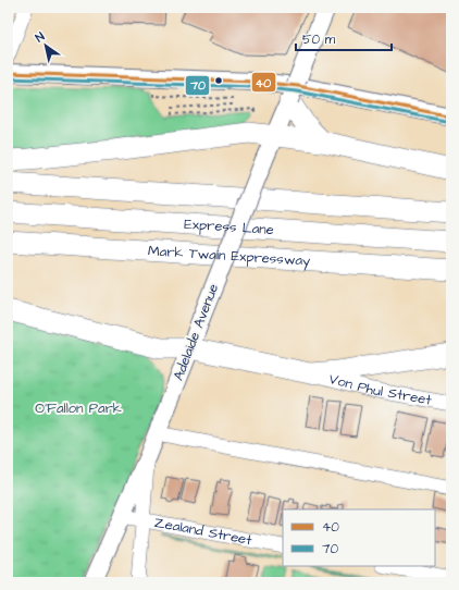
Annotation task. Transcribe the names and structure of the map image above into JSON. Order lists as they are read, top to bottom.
{
  "streets": {
    "highway": ["Express Lane", "Mark Twain Expressway"],
    "main road": ["Adelaide Avenue"],
    "street": ["Von Phul Street", "Zealand Street"]
  },
  "crossings": [
    ["Adelaide Avenue", "Zealand Street"]
  ],
  "parks": ["O'Fallon Park"],
  "lines": ["transit line 40", "transit line 70"],
  "legend": ["40", "70"],
  "scale_bar": "50 m",
  "north": "top left"
}
